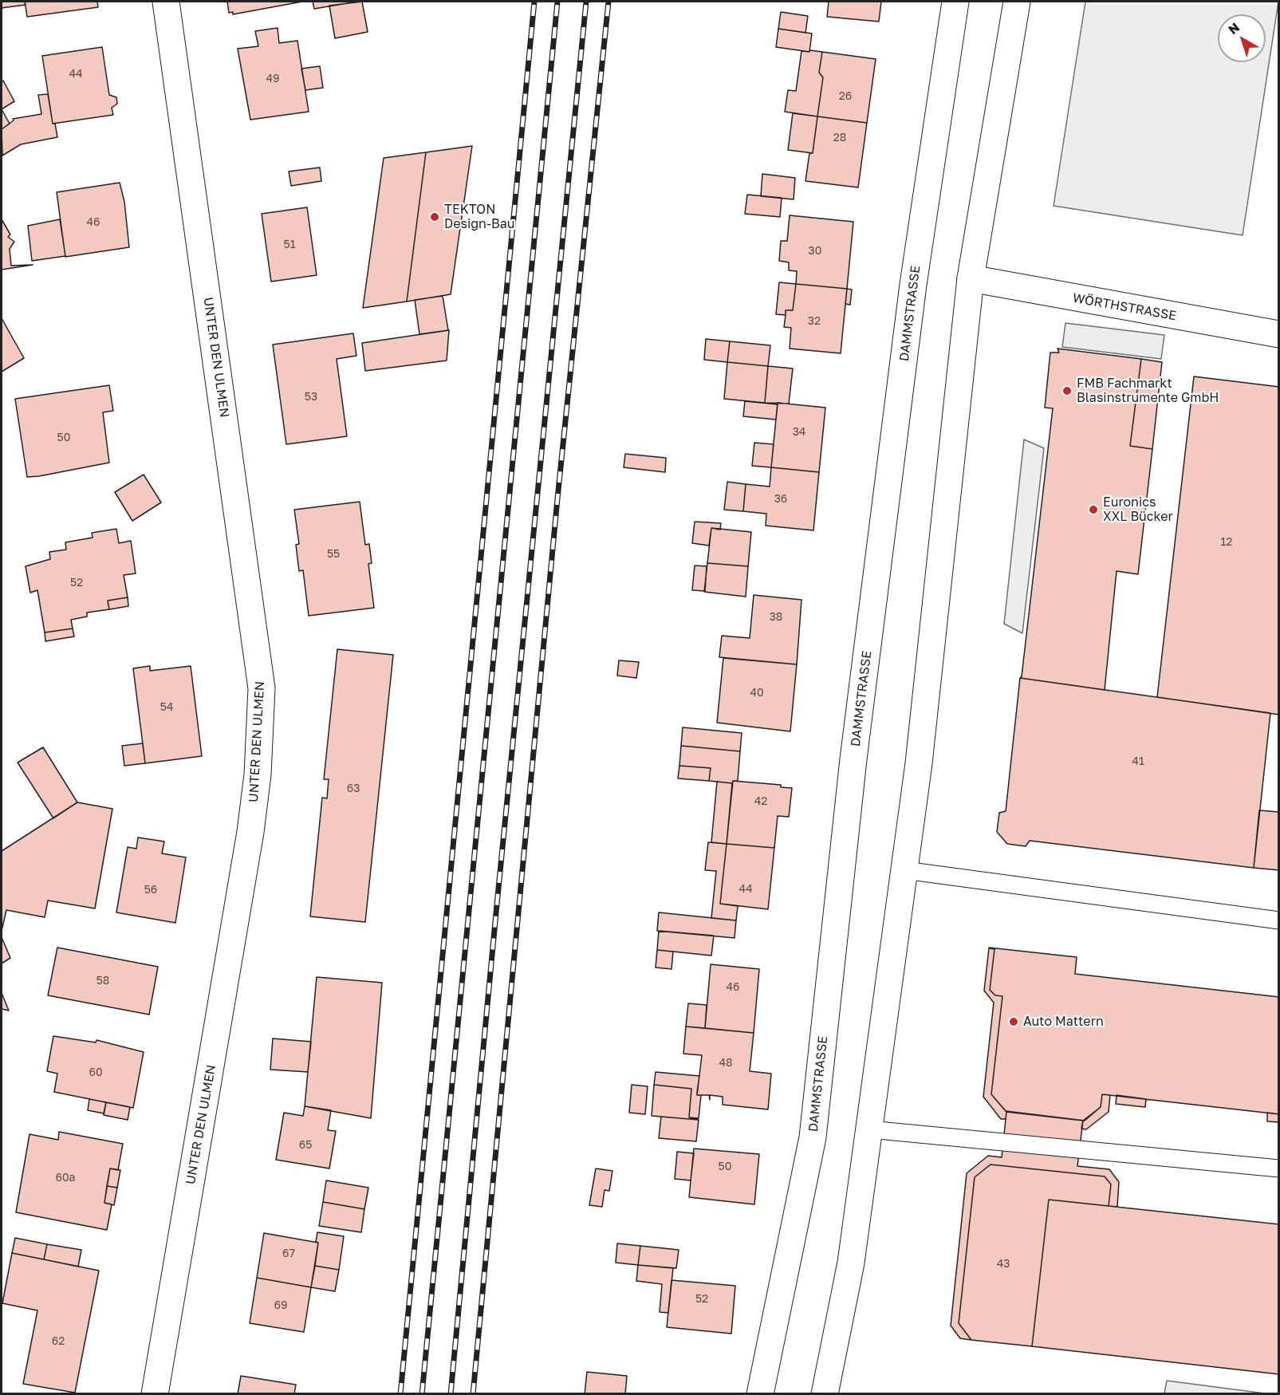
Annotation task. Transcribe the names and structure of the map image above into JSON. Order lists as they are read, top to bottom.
{
  "streets": {
    "street": ["WÖRTHSTRASSE", "DAMMSTRASSE", "UNTER DEN ULMEN"]
  },
  "places": [
    "TEKTON Design-Bau",
    "FMB Fachmarkt Blasinstrumente GmbH",
    "Euronics XXL Bücker",
    "Auto Mattern"
  ],
  "house_numbers": [
    "44",
    "49",
    "26",
    "28",
    "46",
    "51",
    "30",
    "32",
    "53",
    "34",
    "50",
    "36",
    "12",
    "55",
    "52",
    "38",
    "40",
    "54",
    "41",
    "63",
    "42",
    "44",
    "56",
    "58",
    "46",
    "48",
    "60",
    "65",
    "50",
    "60a",
    "67",
    "43",
    "52",
    "69",
    "62"
  ],
  "north": "top left"
}
